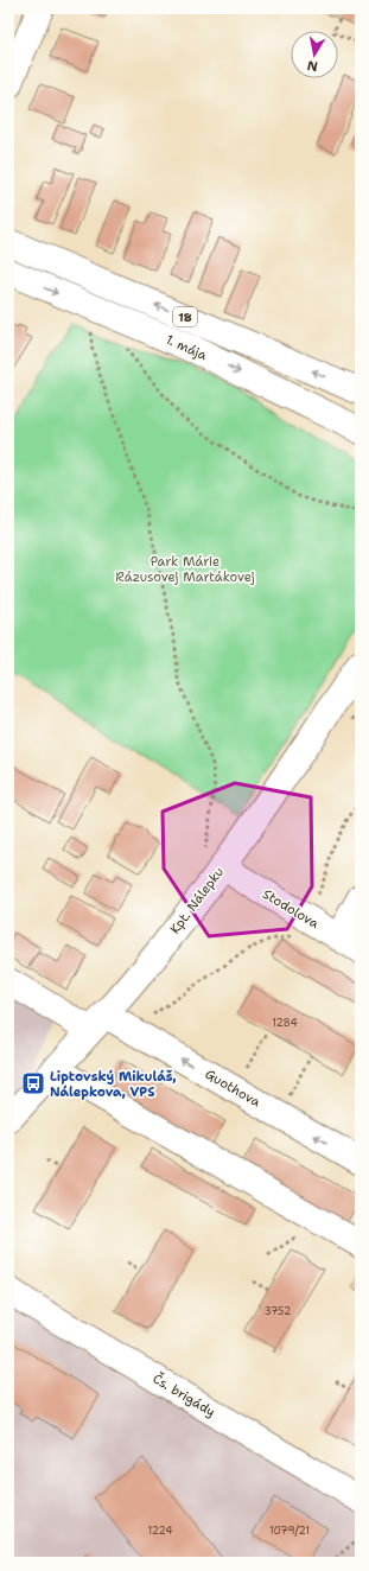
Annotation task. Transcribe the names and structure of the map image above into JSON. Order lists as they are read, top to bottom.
{
  "streets": {
    "street": [
      "18",
      "1. mája",
      "Kpt. Nálepku",
      "Stodolova",
      "Guothova",
      "Čs. brigády"
    ]
  },
  "crossings": [
    ["Kpt. Nálepku", "Stodolova"],
    ["Kpt. Nálepku", "Guothova"]
  ],
  "parks": ["Park Márie Rázusovej Martákovej"],
  "places": {
    "bus stop": ["Liptovský Mikuláš, Nálepkova, VPS"]
  },
  "house_numbers": [
    "1284",
    "3752",
    "1224",
    "1079/21"
  ],
  "north": "bottom"
}
